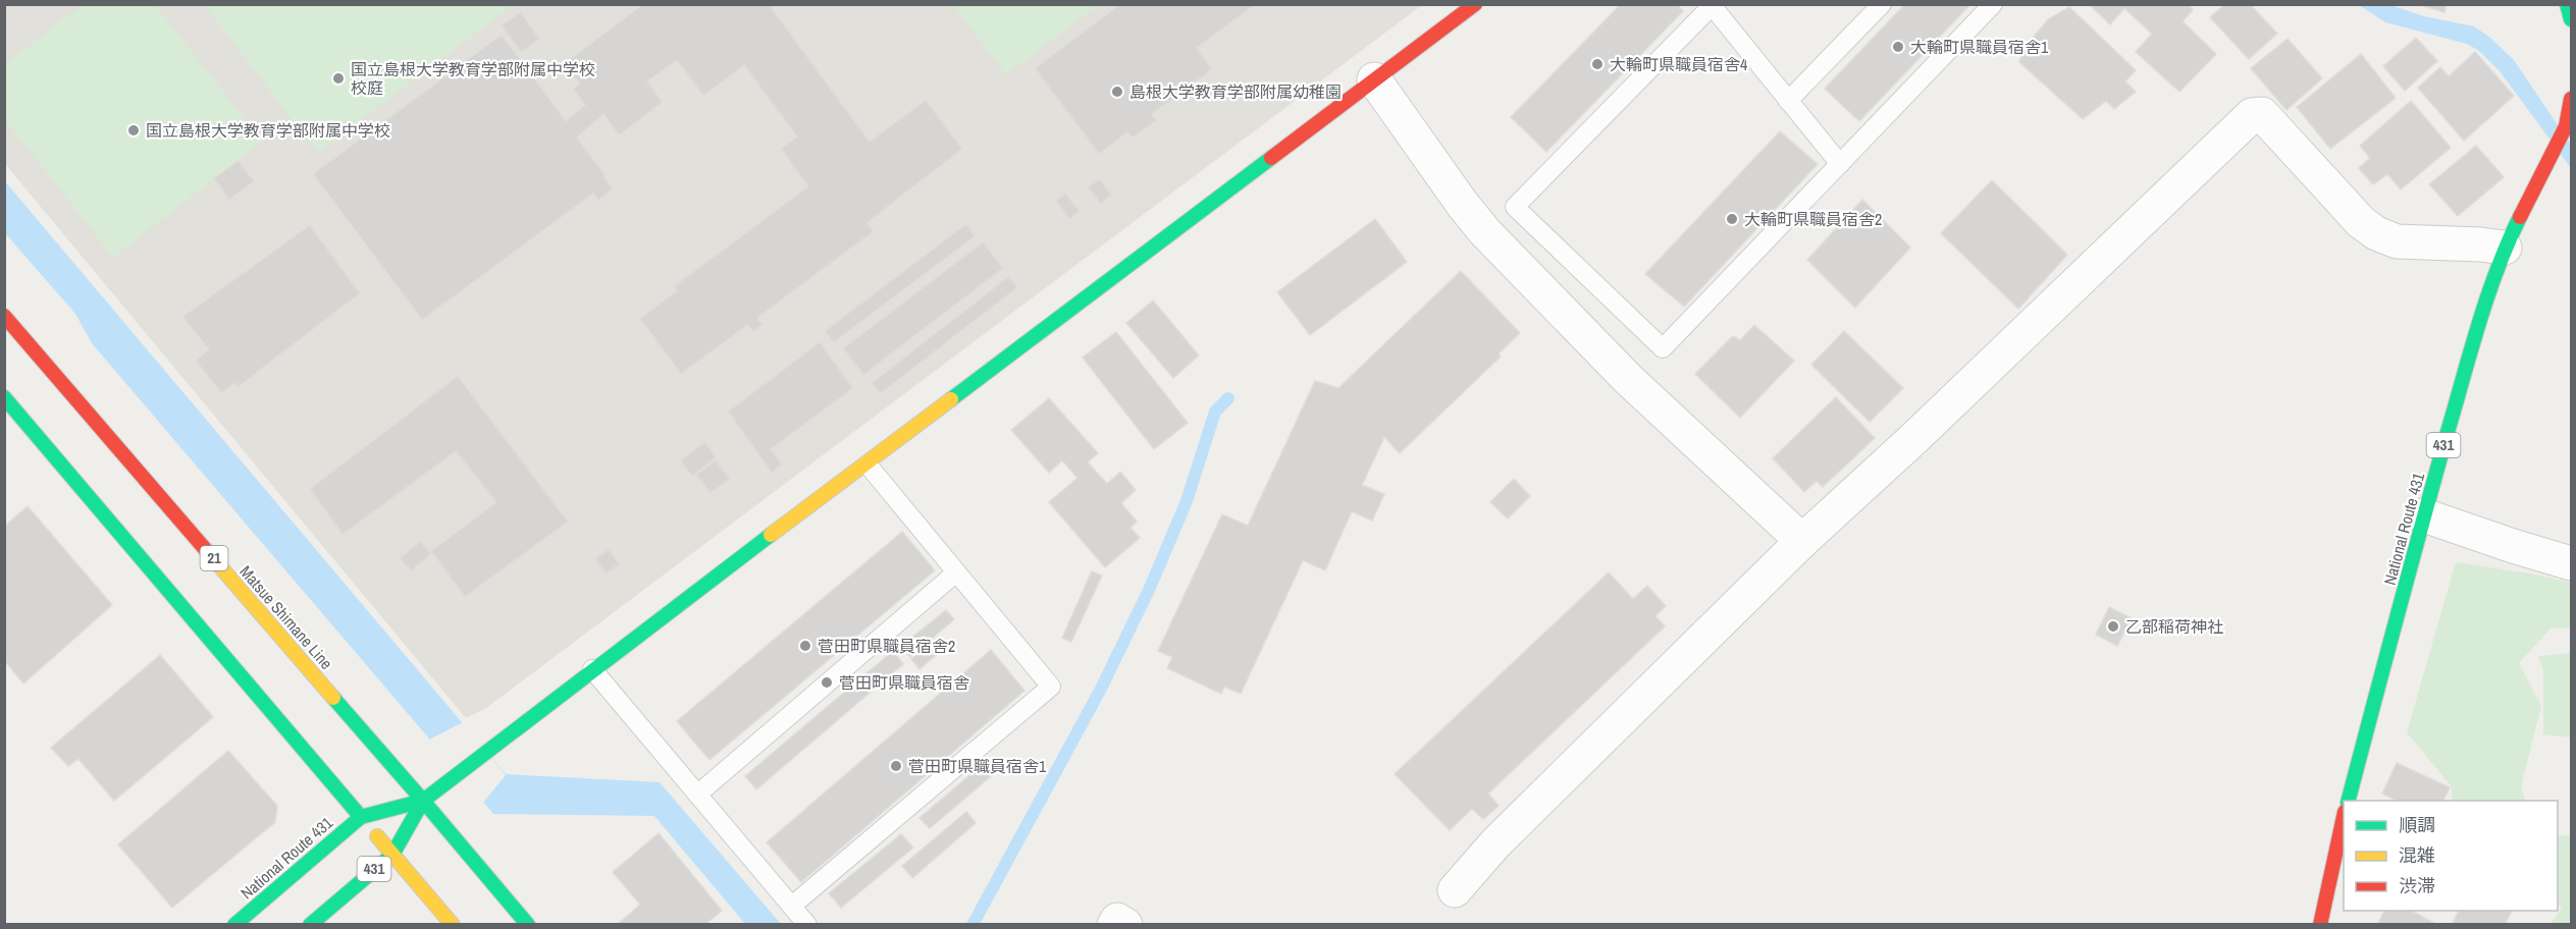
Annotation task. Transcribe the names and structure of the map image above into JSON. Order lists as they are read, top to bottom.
{
  "streets": {
    "main road": [
      "431",
      "National Route 431",
      "21",
      "Matsue Shimane Line"
    ]
  },
  "crossings": [
    ["431", "National Route 431"],
    ["431", "Matsue Shimane Line"],
    ["National Route 431", "Matsue Shimane Line"]
  ],
  "places": [
    "大輪町県職員宿舎1",
    "大輪町県職員宿舎4",
    "国立島根大学教育学部附属中学校 校庭",
    "島根大学教育学部附属幼稚園",
    "国立島根大学教育学部附属中学校",
    "大輪町県職員宿舎2",
    "乙部稲荷神社",
    "菅田町県職員宿舎2",
    "菅田町県職員宿舎",
    "菅田町県職員宿舎1"
  ],
  "legend": ["順調", "混雑", "渋滞"]
}
